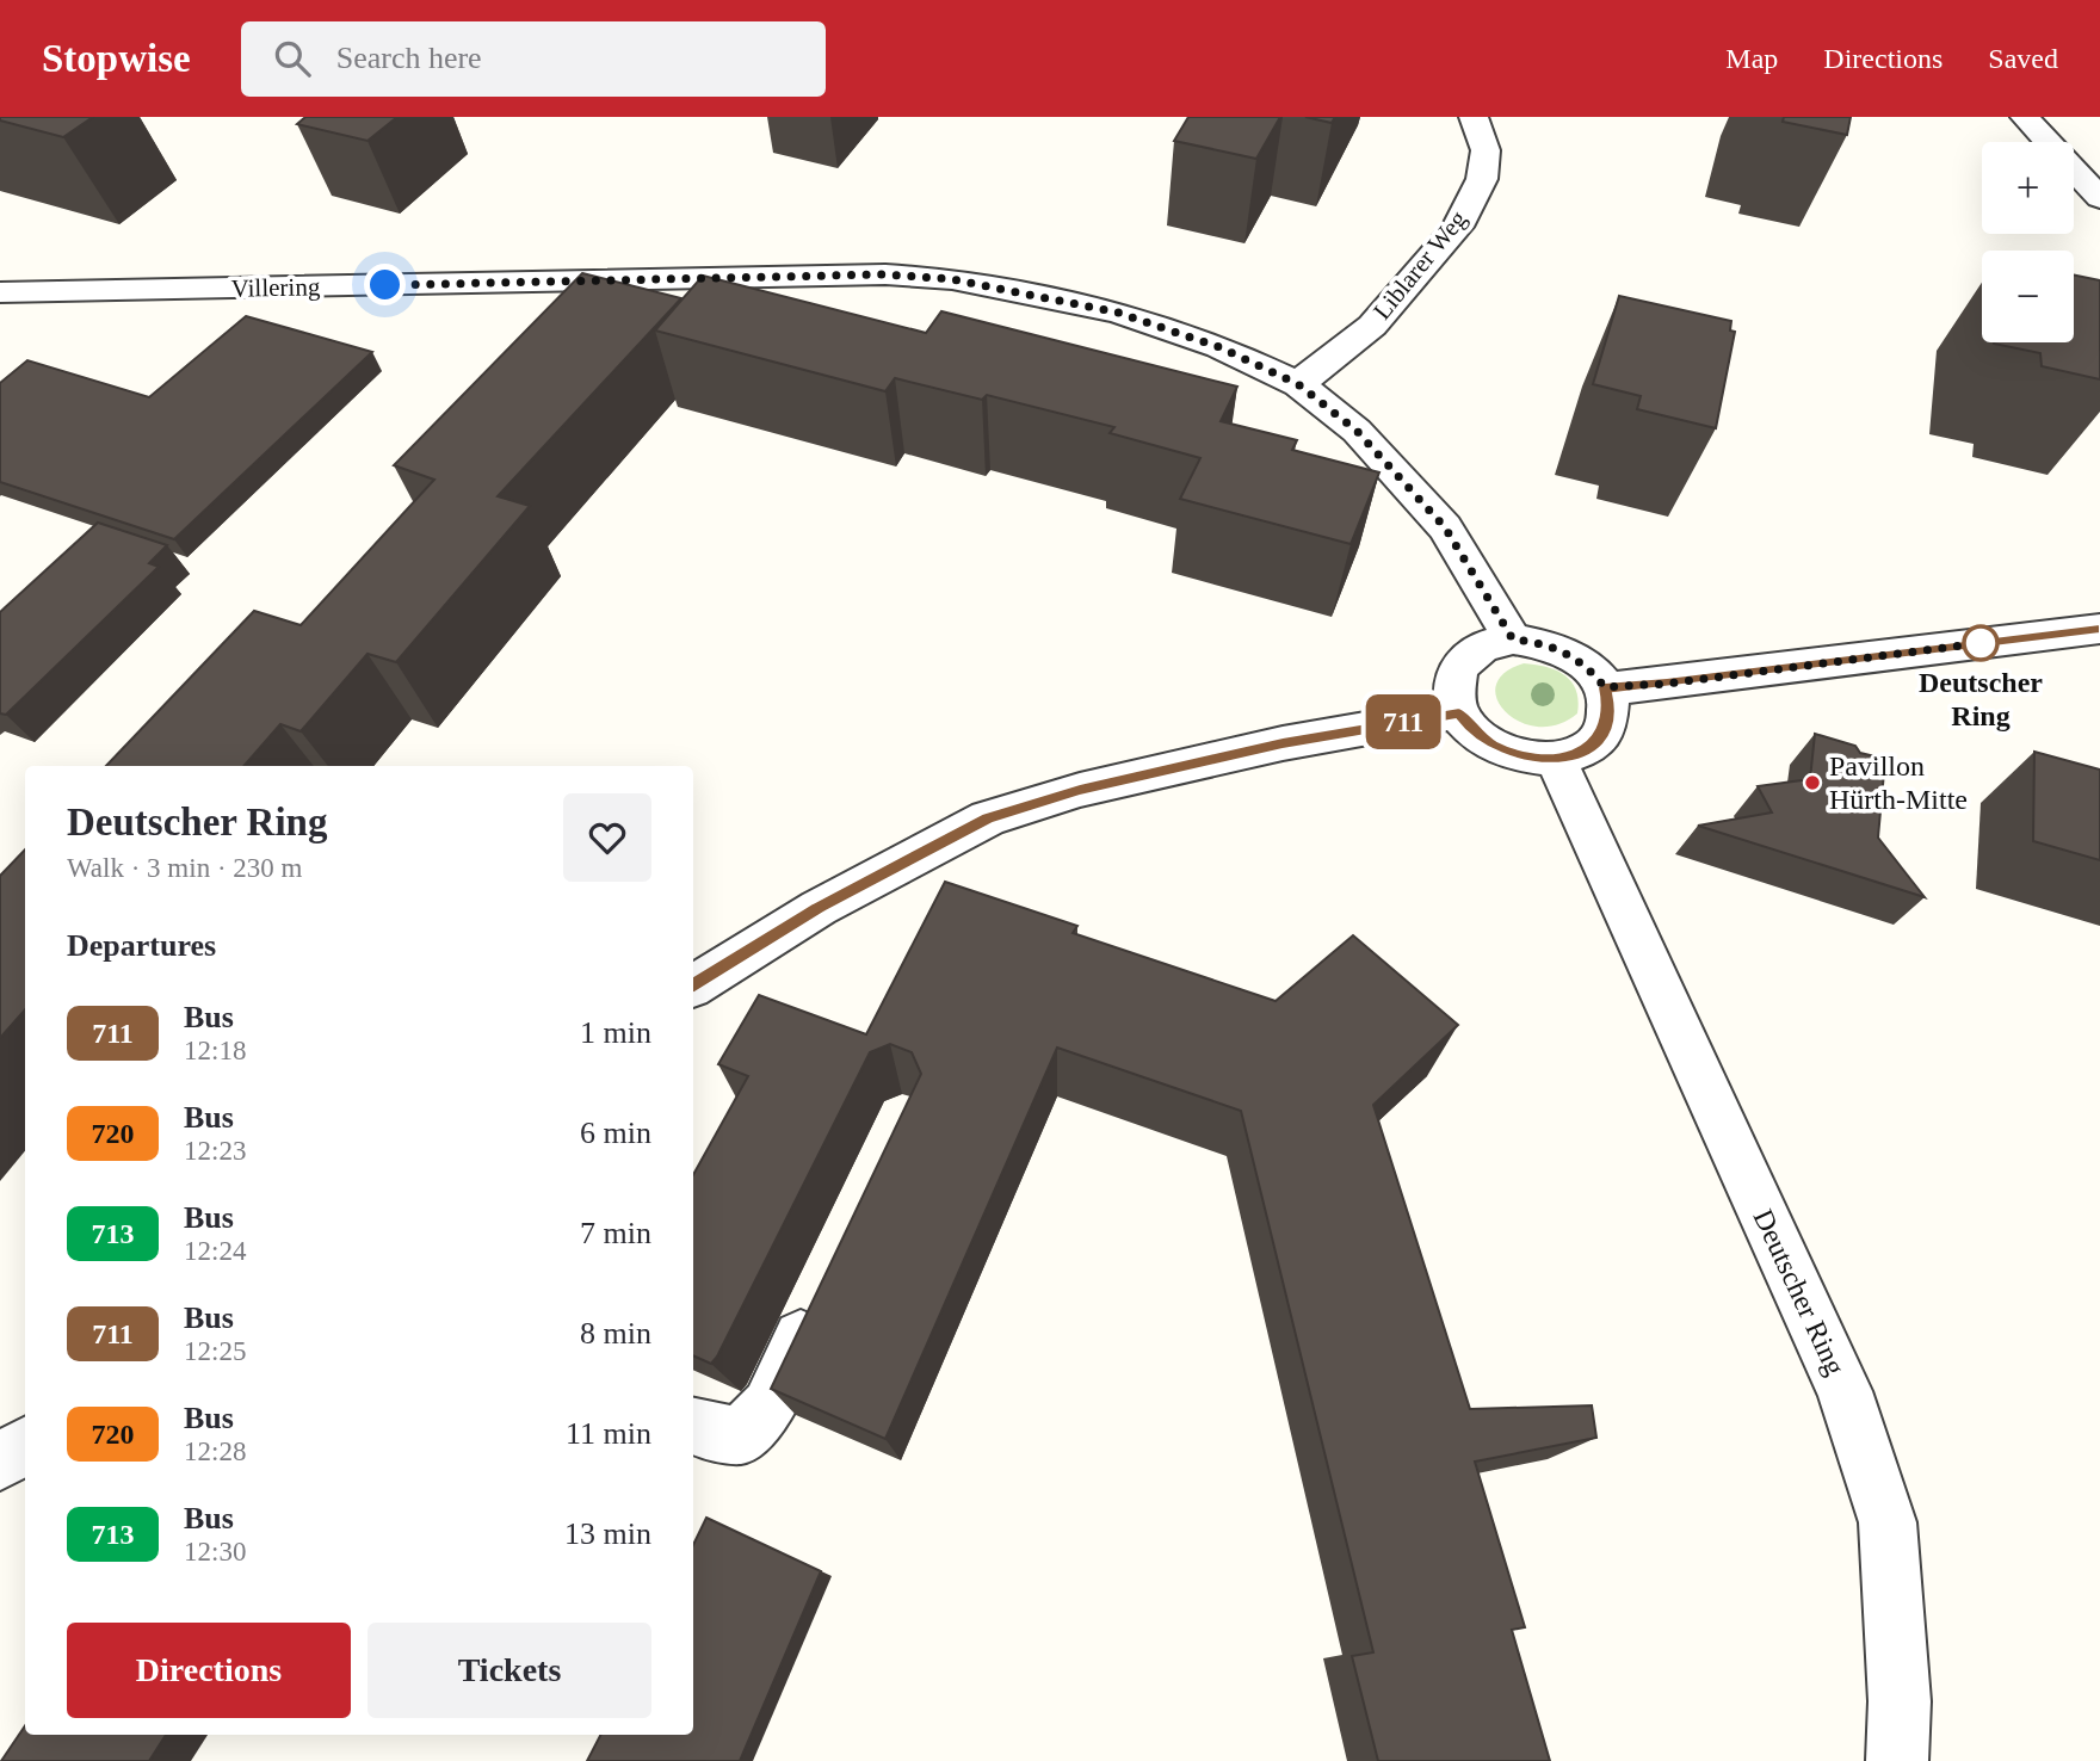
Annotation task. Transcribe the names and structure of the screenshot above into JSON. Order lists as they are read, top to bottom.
{
  "streets": {
    "street": ["Liblarer Weg", "Villering", "Deutscher Ring"]
  },
  "crossings": [
    ["Liblarer Weg", "Villering"],
    ["Villering", "Deutscher Ring"]
  ],
  "places": ["Deutscher Ring", "Pavillon Hürth-Mitte"],
  "lines": ["bus line 711"],
  "page": {
    "header": "Stopwise",
    "search": "Search here",
    "nav": ["Map", "Directions", "Saved"],
    "on_map": "711",
    "map_buttons": ["+", "−"],
    "heading": [
      ["Deutscher Ring", "Walk · 3 min · 230 m"],
      "Departures"
    ],
    "list": [
      {
        "mark": "711",
        "name": "Bus",
        "note": "12:18",
        "value": "1 min"
      },
      {
        "mark": "720",
        "name": "Bus",
        "note": "12:23",
        "value": "6 min"
      },
      {
        "mark": "713",
        "name": "Bus",
        "note": "12:24",
        "value": "7 min"
      },
      {
        "mark": "711",
        "name": "Bus",
        "note": "12:25",
        "value": "8 min"
      },
      {
        "mark": "720",
        "name": "Bus",
        "note": "12:28",
        "value": "11 min"
      },
      {
        "mark": "713",
        "name": "Bus",
        "note": "12:30",
        "value": "13 min"
      }
    ],
    "buttons": ["Directions", "Tickets"]
  }
}
